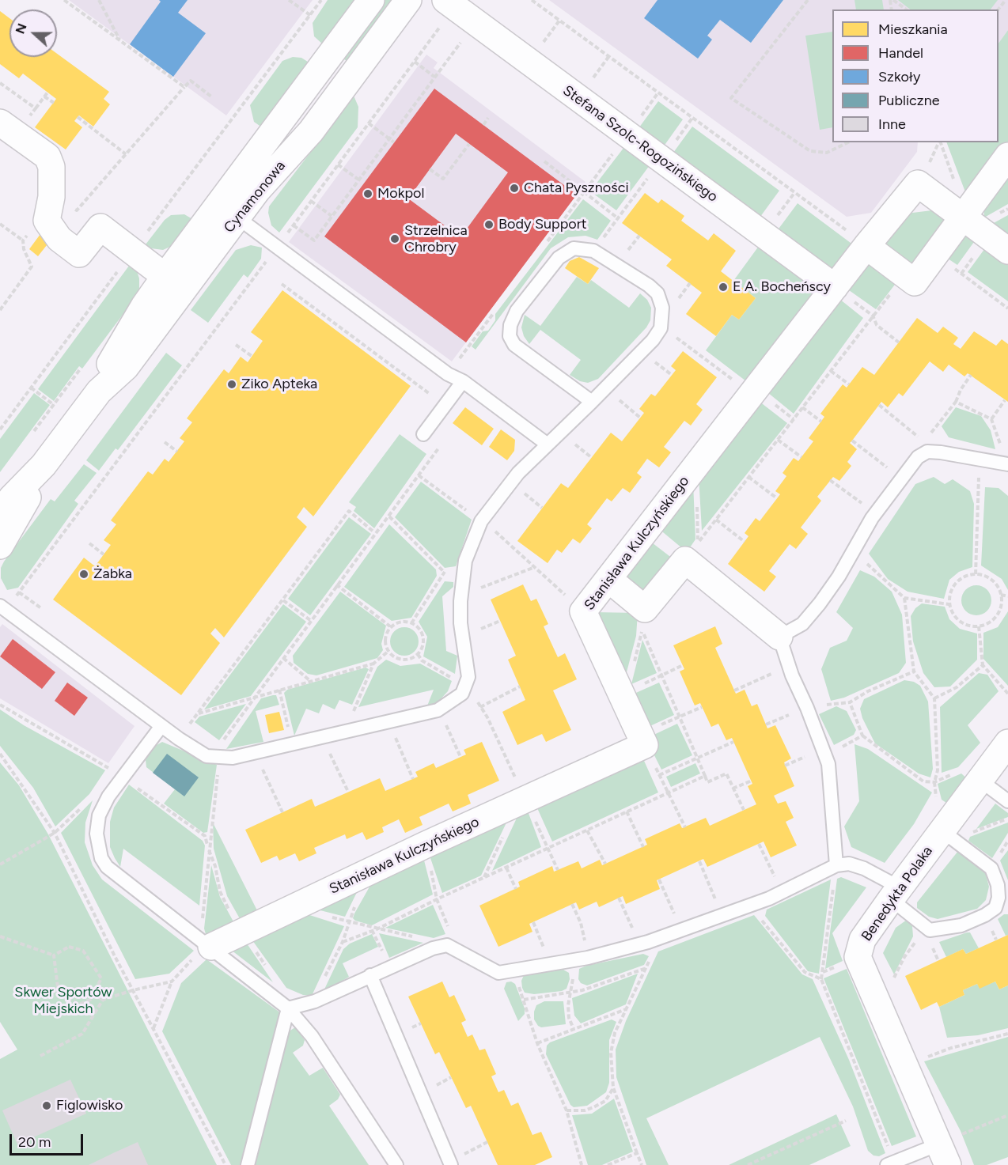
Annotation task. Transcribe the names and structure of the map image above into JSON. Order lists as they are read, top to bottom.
{
  "streets": {
    "street": [
      "Stefana Szolc-Rogozińskiego",
      "Cynamonowa",
      "Stanisława Kulczyńskiego",
      "Benedykta Polaka"
    ]
  },
  "crossings": [
    ["Stefana Szolc-Rogozińskiego", "Stanisława Kulczyńskiego"]
  ],
  "parks": ["Skwer Sportów Miejskich"],
  "places": [
    "Chata Pyszności",
    "Mokpol",
    "Body Support",
    "Strzelnica Chrobry",
    "E A. Bocheńscy",
    "Ziko Apteka",
    "Żabka",
    "Figlowisko"
  ],
  "legend": [
    "Mieszkania",
    "Handel",
    "Szkoły",
    "Publiczne",
    "Inne"
  ],
  "scale_bar": "20 m",
  "north": "left"
}
